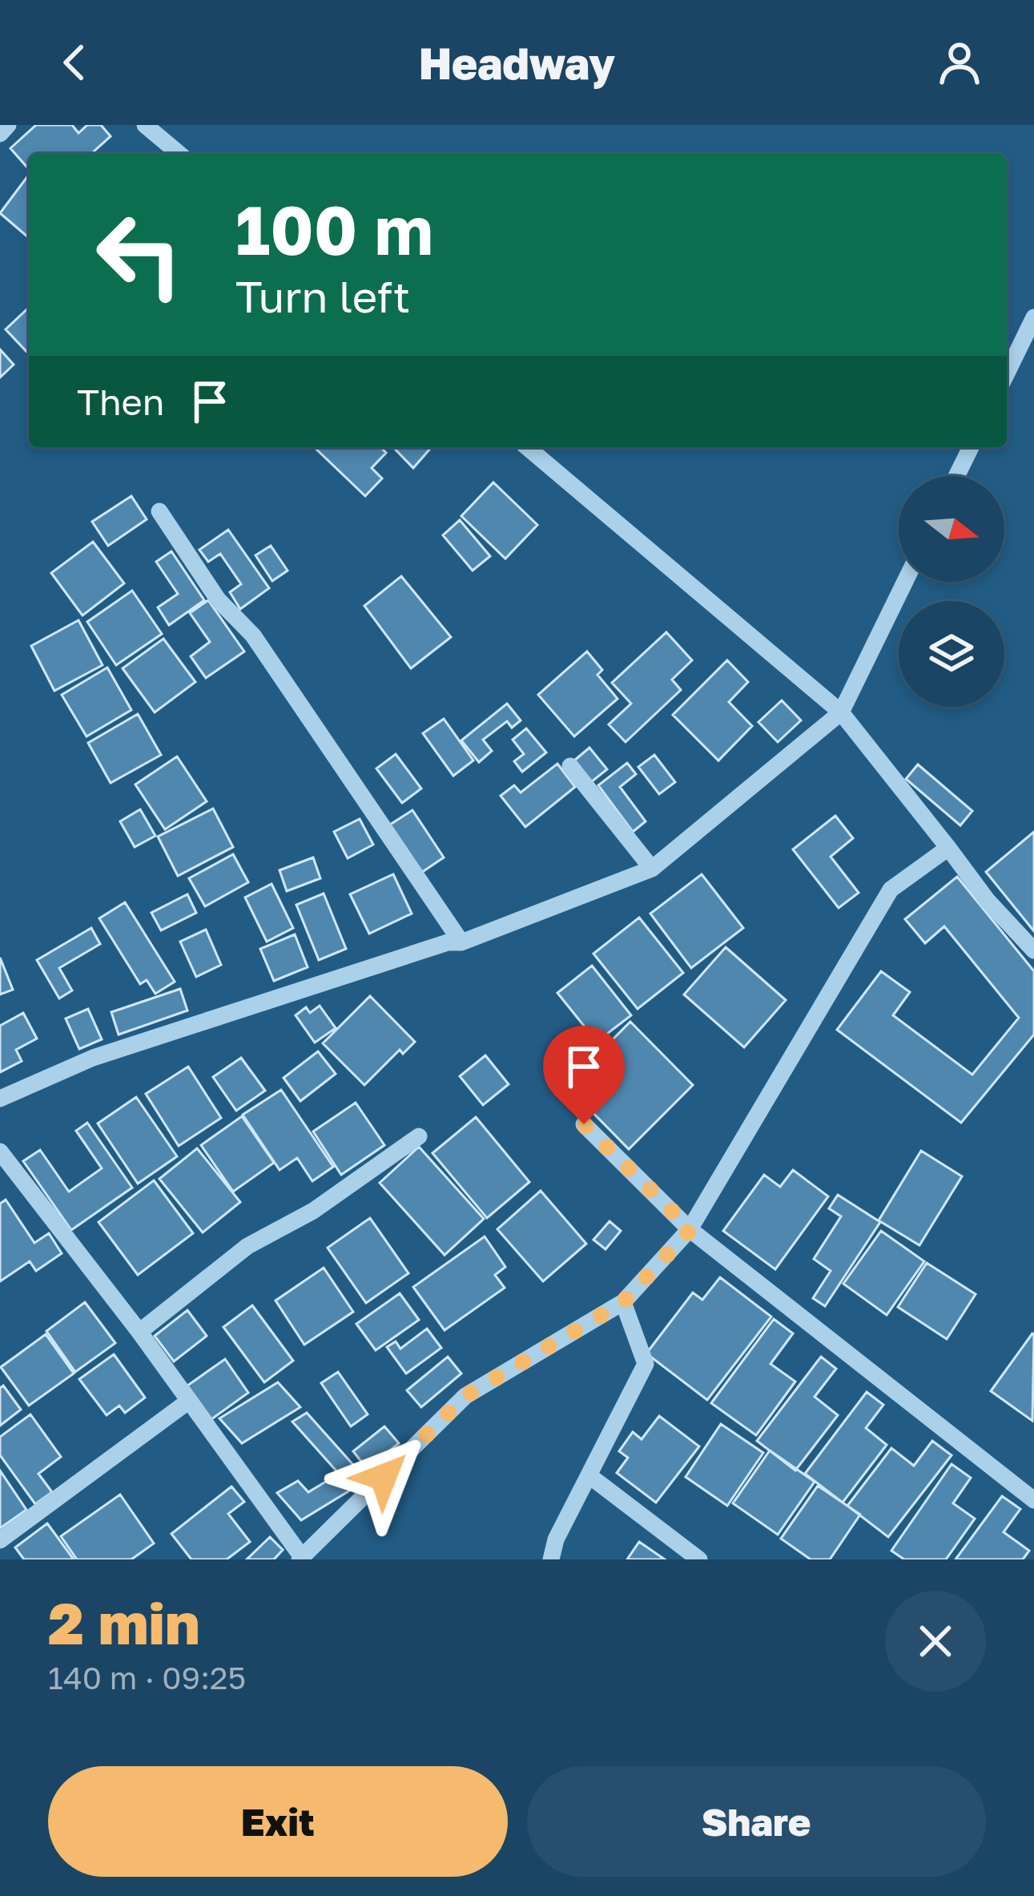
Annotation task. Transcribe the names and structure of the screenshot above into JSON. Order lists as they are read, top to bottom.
{
  "north": "right",
  "page": {
    "header": "Headway",
    "turn": ["100 m", "Turn left"],
    "then": "Then",
    "heading": ["2 min", "140 m · 09:25"],
    "buttons": ["Exit", "Share"]
  }
}
